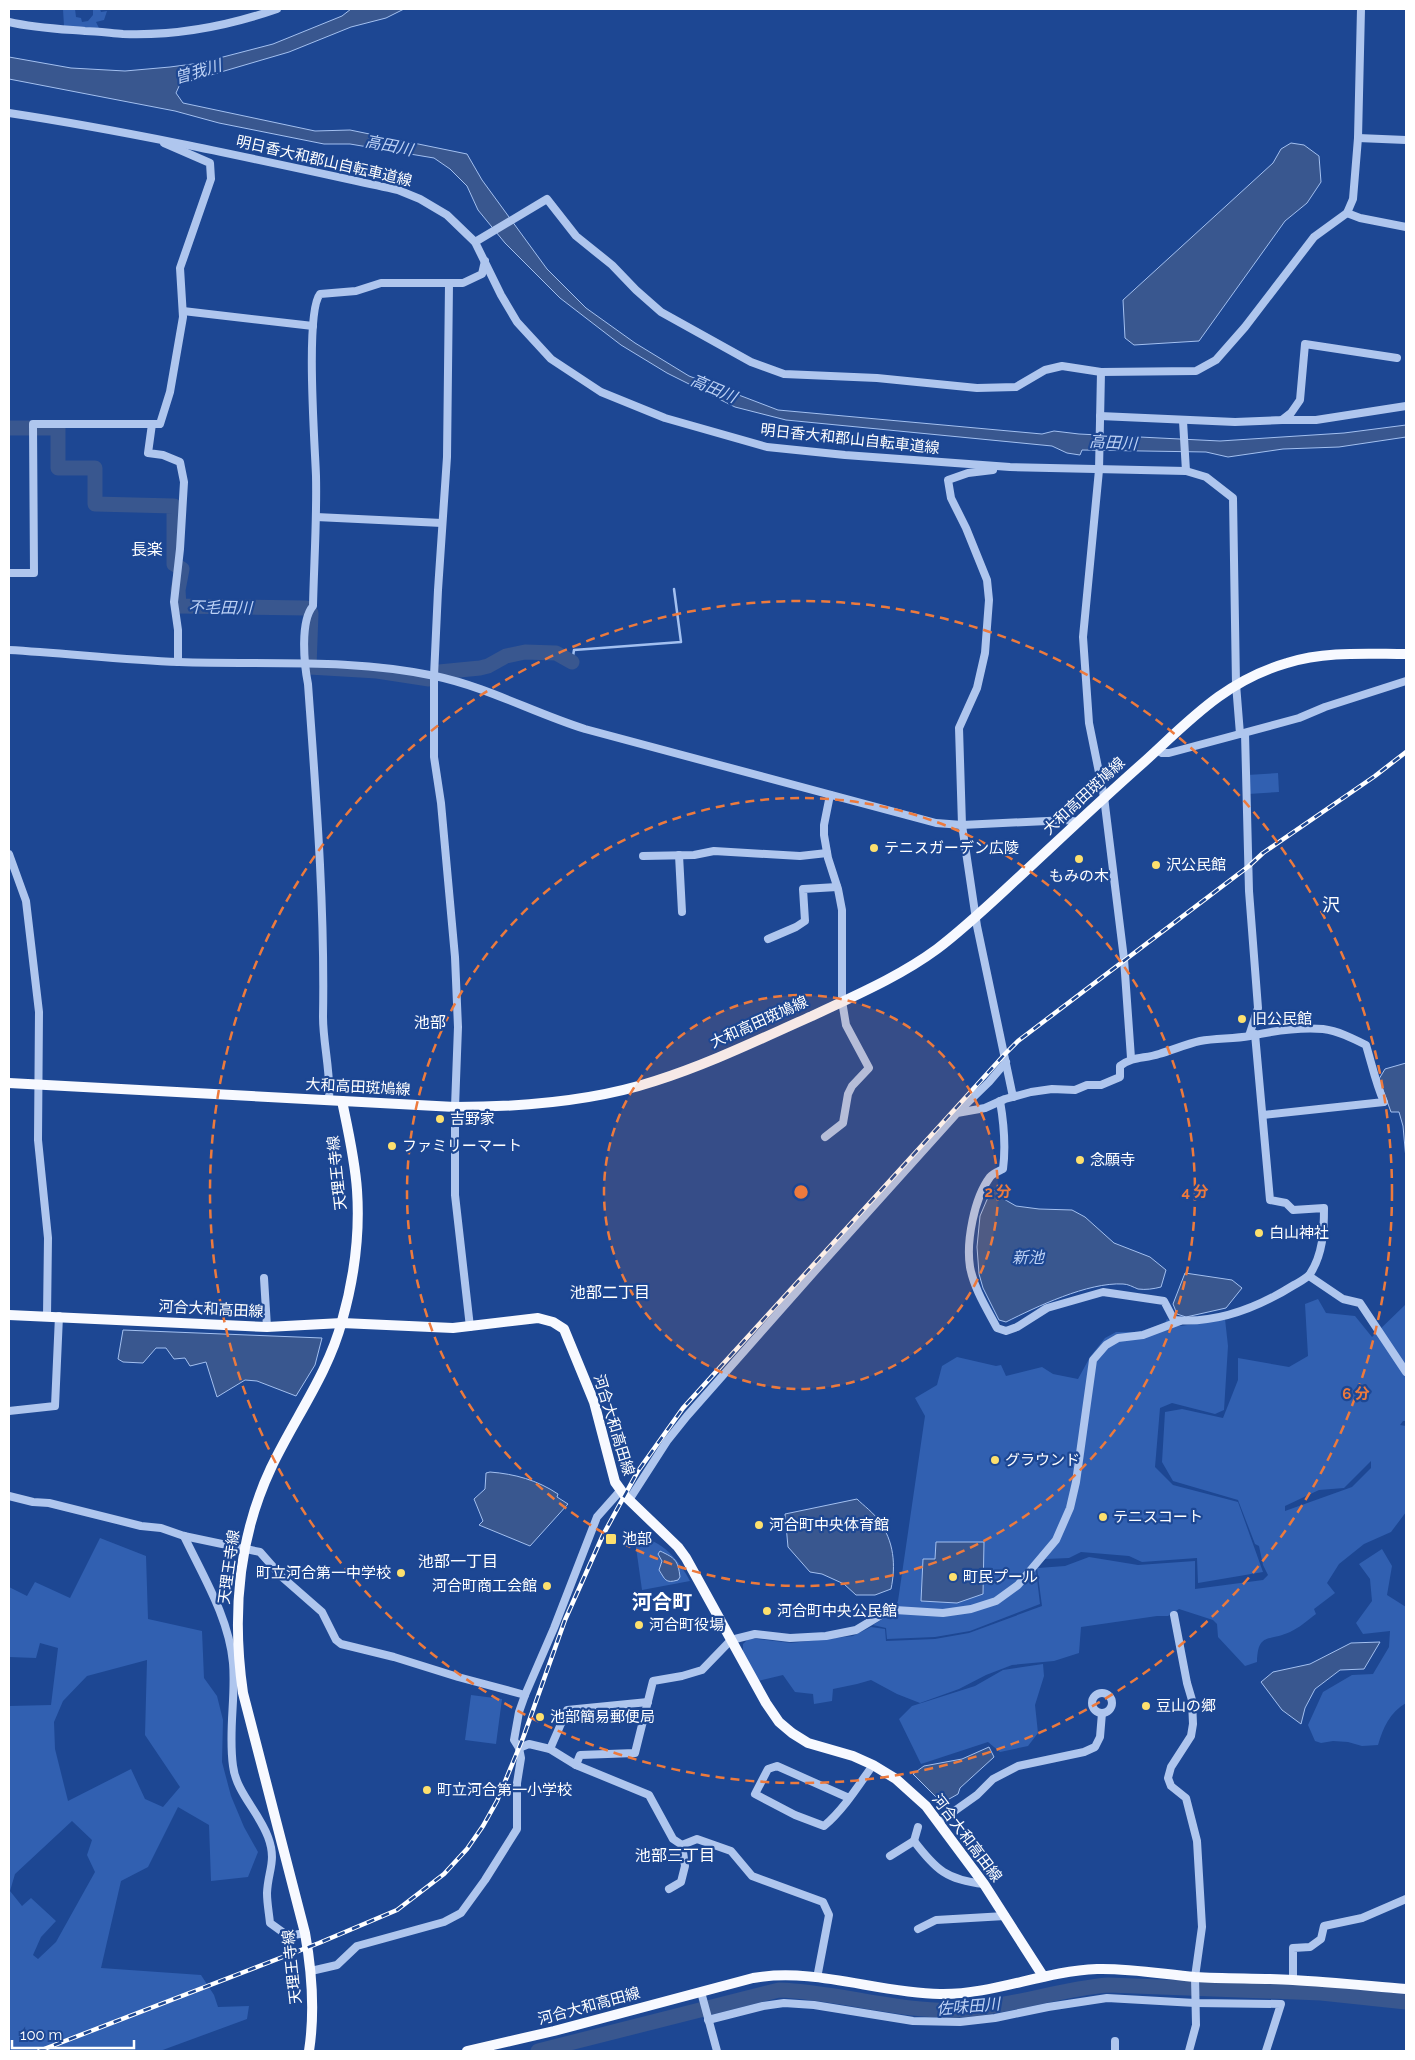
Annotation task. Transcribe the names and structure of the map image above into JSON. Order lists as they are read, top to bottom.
{
  "streets": {
    "main road": ["大和高田斑鳩線", "天理王寺線", "河合大和高田線"],
    "street": ["明日香大和郡山自転車道線"]
  },
  "crossings": [
    ["明日香大和郡山自転車道線", "大和高田斑鳩線"],
    ["大和高田斑鳩線", "天理王寺線"],
    ["天理王寺線", "河合大和高田線"]
  ],
  "districts": [
    "長楽",
    "沢",
    "池部",
    "池部二丁目",
    "池部一丁目",
    "河合町",
    "池部三丁目"
  ],
  "water": [
    "曽我川",
    "高田川",
    "不毛田川",
    "新池",
    "佐味田川"
  ],
  "places": {
    "other": [
      "テニスガーデン広陵",
      "もみの木",
      "沢公民館",
      "旧公民館",
      "吉野家",
      "ファミリーマート",
      "念願寺",
      "白山神社",
      "グラウンド",
      "テニスコート",
      "河合町中央体育館",
      "町立河合第一中学校",
      "町民プール",
      "河合町商工会館",
      "河合町中央公民館",
      "河合町役場",
      "豆山の郷",
      "池部簡易郵便局",
      "町立河合第一小学校"
    ],
    "transit": ["池部"]
  },
  "scale_bar": "100 m",
  "rings": ["2 分", "4 分", "6 分"]
}
